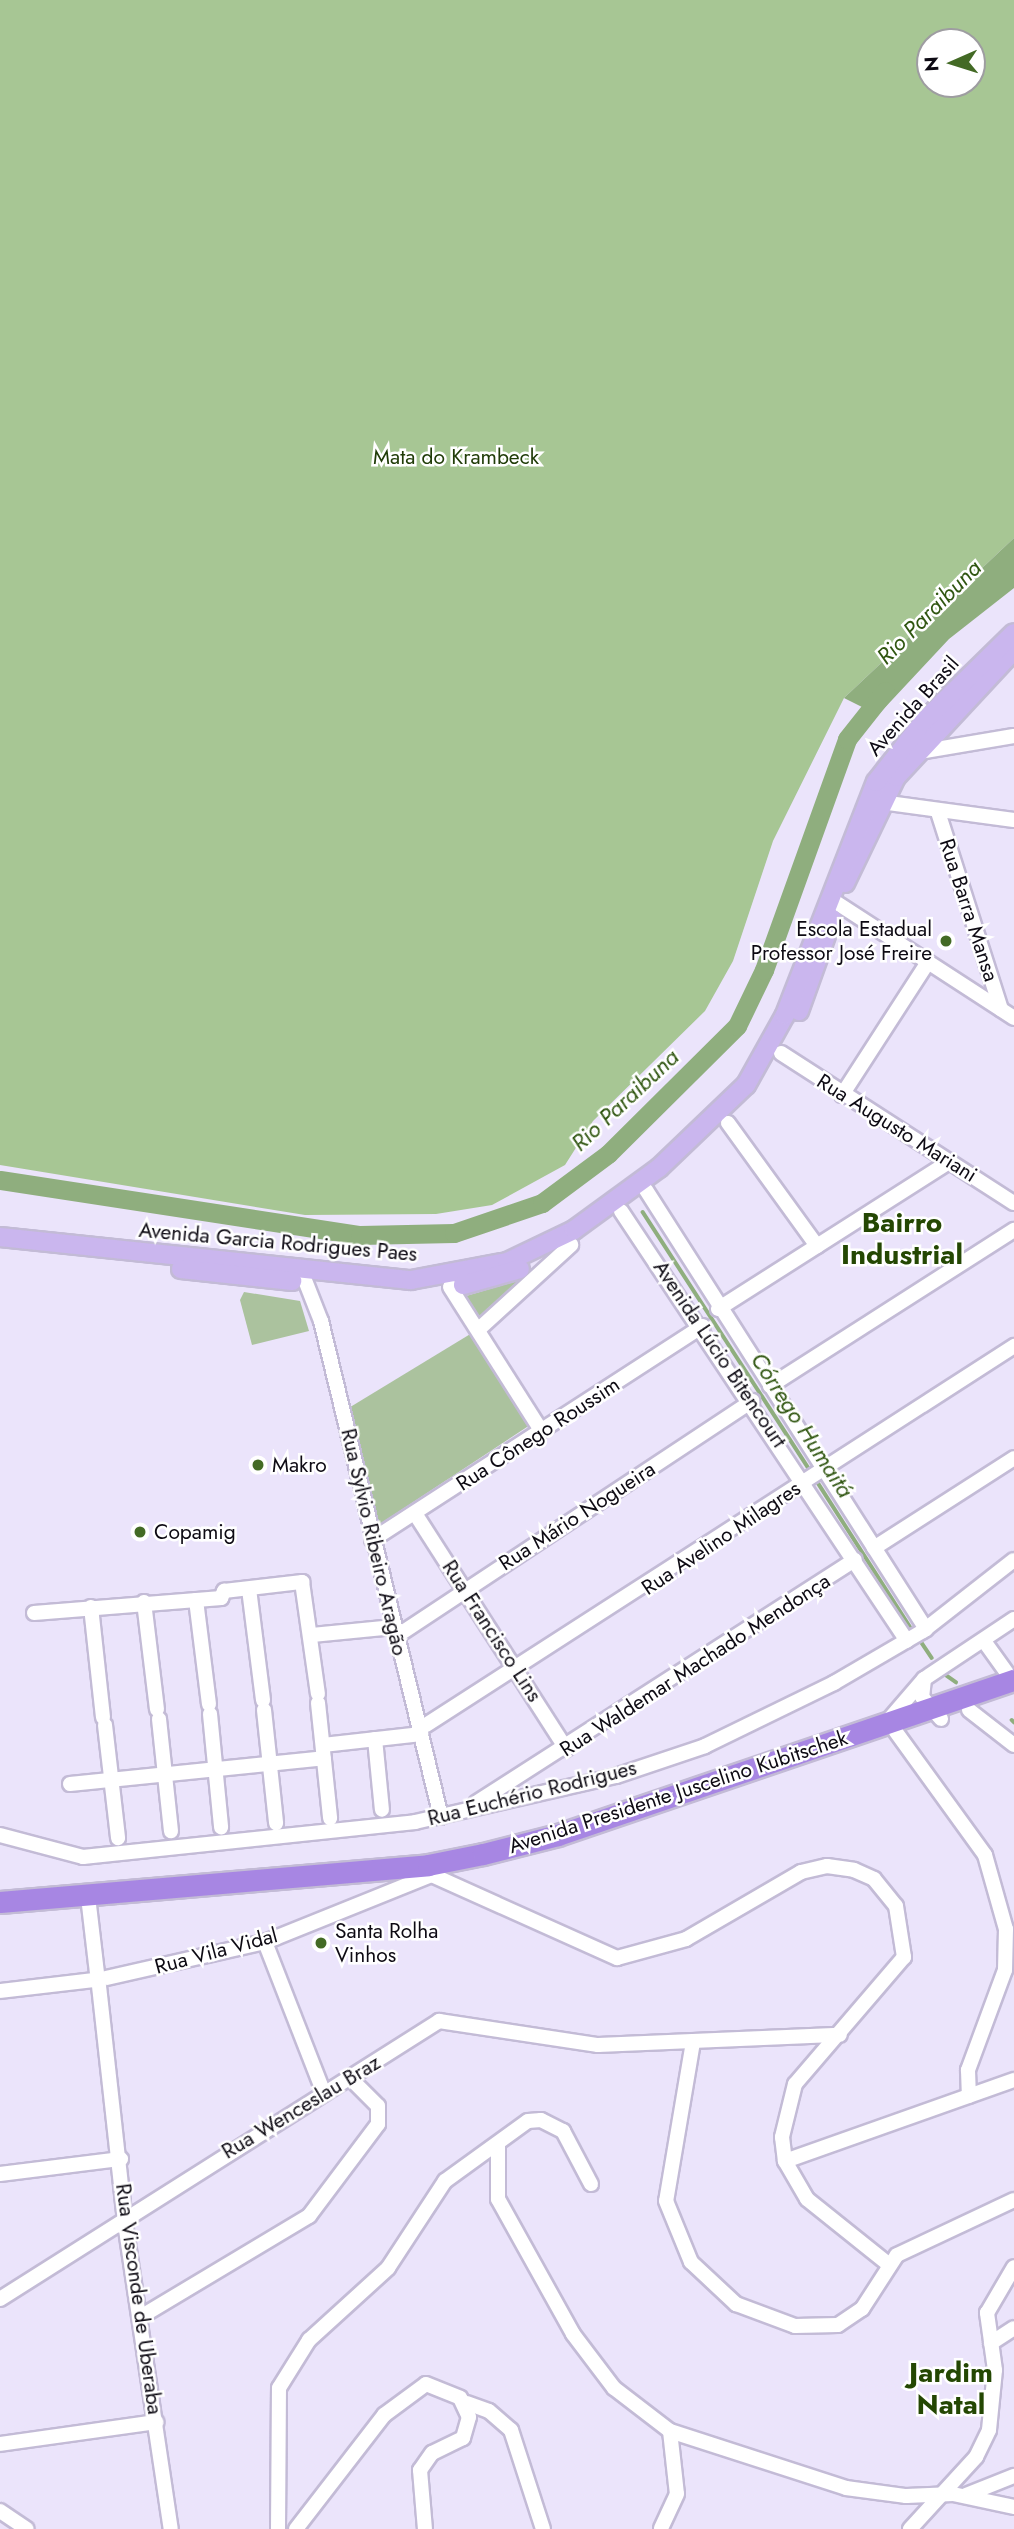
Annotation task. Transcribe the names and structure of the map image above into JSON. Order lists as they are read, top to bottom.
{
  "streets": {
    "highway": ["Avenida Presidente Juscelino Kubitschek"],
    "main road": ["Avenida Brasil", "Avenida Garcia Rodrigues Paes"],
    "street": [
      "Rua Barra Mansa",
      "Rua Augusto Mariani",
      "Avenida Lúcio Bitencourt",
      "Rua Cônego Roussim",
      "Rua Mário Nogueira",
      "Rua Avelino Milagres",
      "Rua Sylvio Ribeiro Aragão",
      "Rua Francisco Lins",
      "Rua Waldemar Machado Mendonça",
      "Rua Euchério Rodrigues",
      "Rua Vila Vidal",
      "Rua Wenceslau Braz",
      "Rua Visconde de Uberaba"
    ]
  },
  "crossings": [
    ["Avenida Brasil", "Avenida Garcia Rodrigues Paes"],
    ["Rua Augusto Mariani", "Avenida Garcia Rodrigues Paes"],
    ["Avenida Garcia Rodrigues Paes", "Avenida Lúcio Bitencourt"],
    ["Avenida Garcia Rodrigues Paes", "Rua Sylvio Ribeiro Aragão"],
    ["Avenida Lúcio Bitencourt", "Rua Cônego Roussim"],
    ["Avenida Lúcio Bitencourt", "Rua Mário Nogueira"],
    ["Avenida Lúcio Bitencourt", "Rua Avelino Milagres"],
    ["Avenida Lúcio Bitencourt", "Rua Waldemar Machado Mendonça"],
    ["Avenida Lúcio Bitencourt", "Rua Euchério Rodrigues"],
    ["Rua Cônego Roussim", "Rua Sylvio Ribeiro Aragão"],
    ["Rua Cônego Roussim", "Rua Francisco Lins"],
    ["Rua Mário Nogueira", "Rua Sylvio Ribeiro Aragão"],
    ["Rua Mário Nogueira", "Rua Francisco Lins"],
    ["Rua Avelino Milagres", "Rua Sylvio Ribeiro Aragão"],
    ["Rua Avelino Milagres", "Rua Francisco Lins"],
    ["Rua Sylvio Ribeiro Aragão", "Rua Euchério Rodrigues"],
    ["Rua Francisco Lins", "Rua Waldemar Machado Mendonça"],
    ["Rua Waldemar Machado Mendonça", "Rua Euchério Rodrigues"],
    ["Avenida Presidente Juscelino Kubitschek", "Rua Vila Vidal"],
    ["Avenida Presidente Juscelino Kubitschek", "Rua Visconde de Uberaba"],
    ["Rua Vila Vidal", "Rua Visconde de Uberaba"],
    ["Rua Wenceslau Braz", "Rua Visconde de Uberaba"]
  ],
  "districts": ["Bairro Industrial", "Jardim Natal"],
  "water": ["Rio Paraibuna", "Córrego Humaitá"],
  "parks": ["Mata do Krambeck"],
  "places": [
    "Escola Estadual Professor José Freire",
    "Makro",
    "Copamig",
    "Santa Rolha Vinhos"
  ],
  "north": "left"
}
